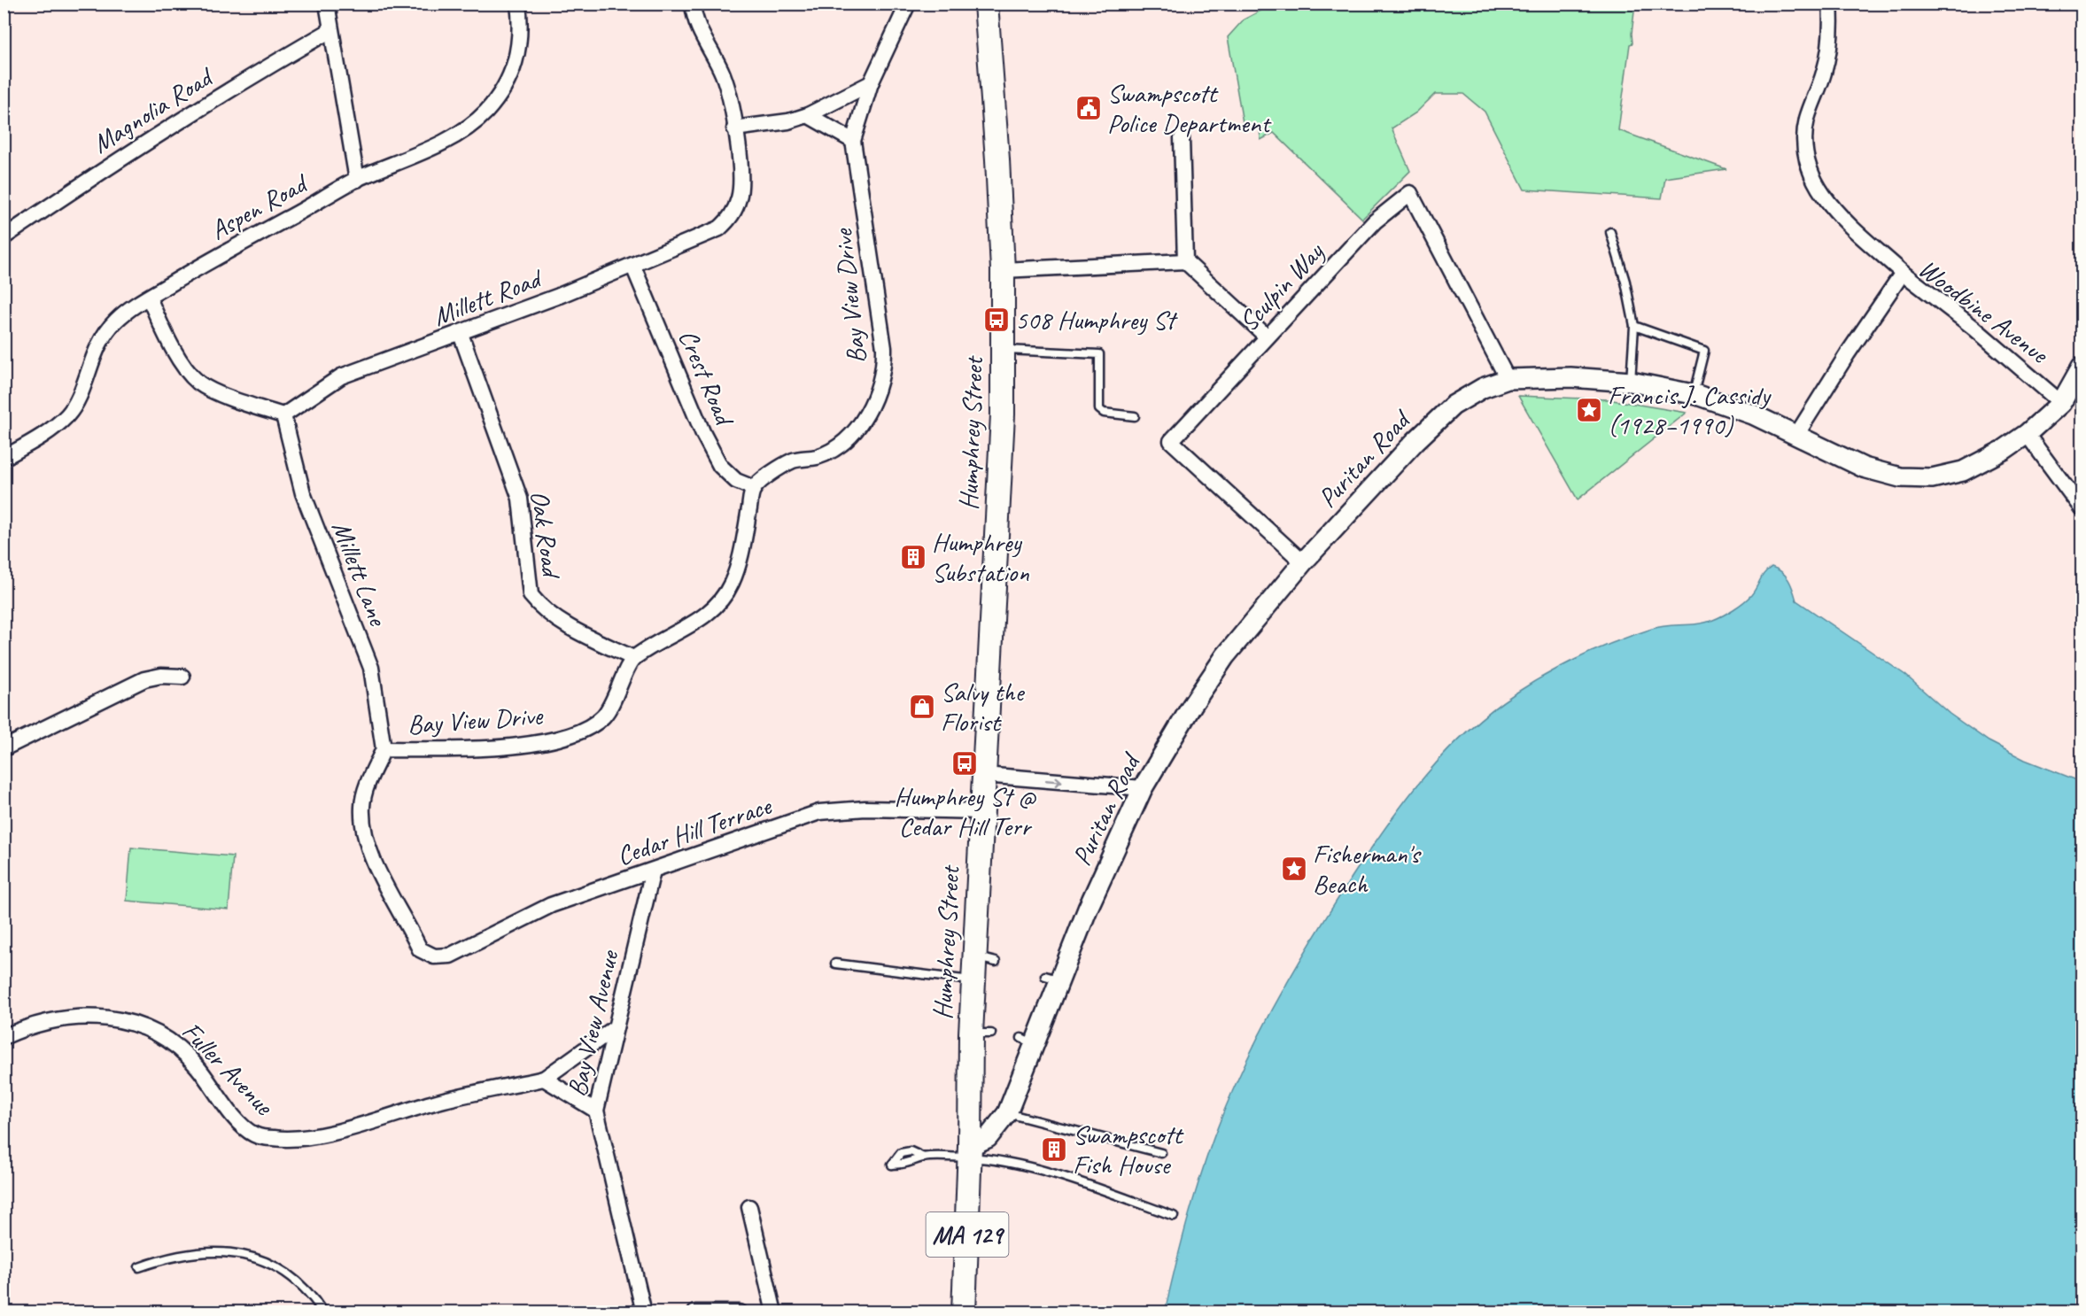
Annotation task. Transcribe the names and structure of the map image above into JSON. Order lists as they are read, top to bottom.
{
  "streets": {
    "main road": ["Humphrey Street", "MA 129"],
    "street": [
      "Magnolia Road",
      "Aspen Road",
      "Sculpin Way",
      "Bay View Drive",
      "Millett Road",
      "Woodbine Avenue",
      "Crest Road",
      "Puritan Road",
      "Oak Road",
      "Millett Lane",
      "Cedar Hill Terrace",
      "Bay View Avenue",
      "Fuller Avenue"
    ]
  },
  "crossings": [
    ["Sculpin Way", "Puritan Road"],
    ["Bay View Drive", "Crest Road"],
    ["Bay View Drive", "Oak Road"],
    ["Bay View Drive", "Millett Lane"],
    ["Bay View Drive", "Cedar Hill Terrace"],
    ["Millett Road", "Crest Road"],
    ["Millett Road", "Oak Road"],
    ["Millett Road", "Millett Lane"],
    ["Woodbine Avenue", "Puritan Road"],
    ["Humphrey Street", "Puritan Road"],
    ["Humphrey Street", "Cedar Hill Terrace"],
    ["Cedar Hill Terrace", "Bay View Avenue"],
    ["Bay View Avenue", "Fuller Avenue"]
  ],
  "places": {
    "public building": ["Swampscott Police Department"],
    "bus stop": ["508 Humphrey St", "Humphrey St @ Cedar Hill Terr"],
    "place": ["Francis J. Cassidy (1928–1990)", "Fisherman's Beach"],
    "building": ["Humphrey Substation", "Swampscott Fish House"],
    "shop": ["Salvy the Florist"]
  }
}
